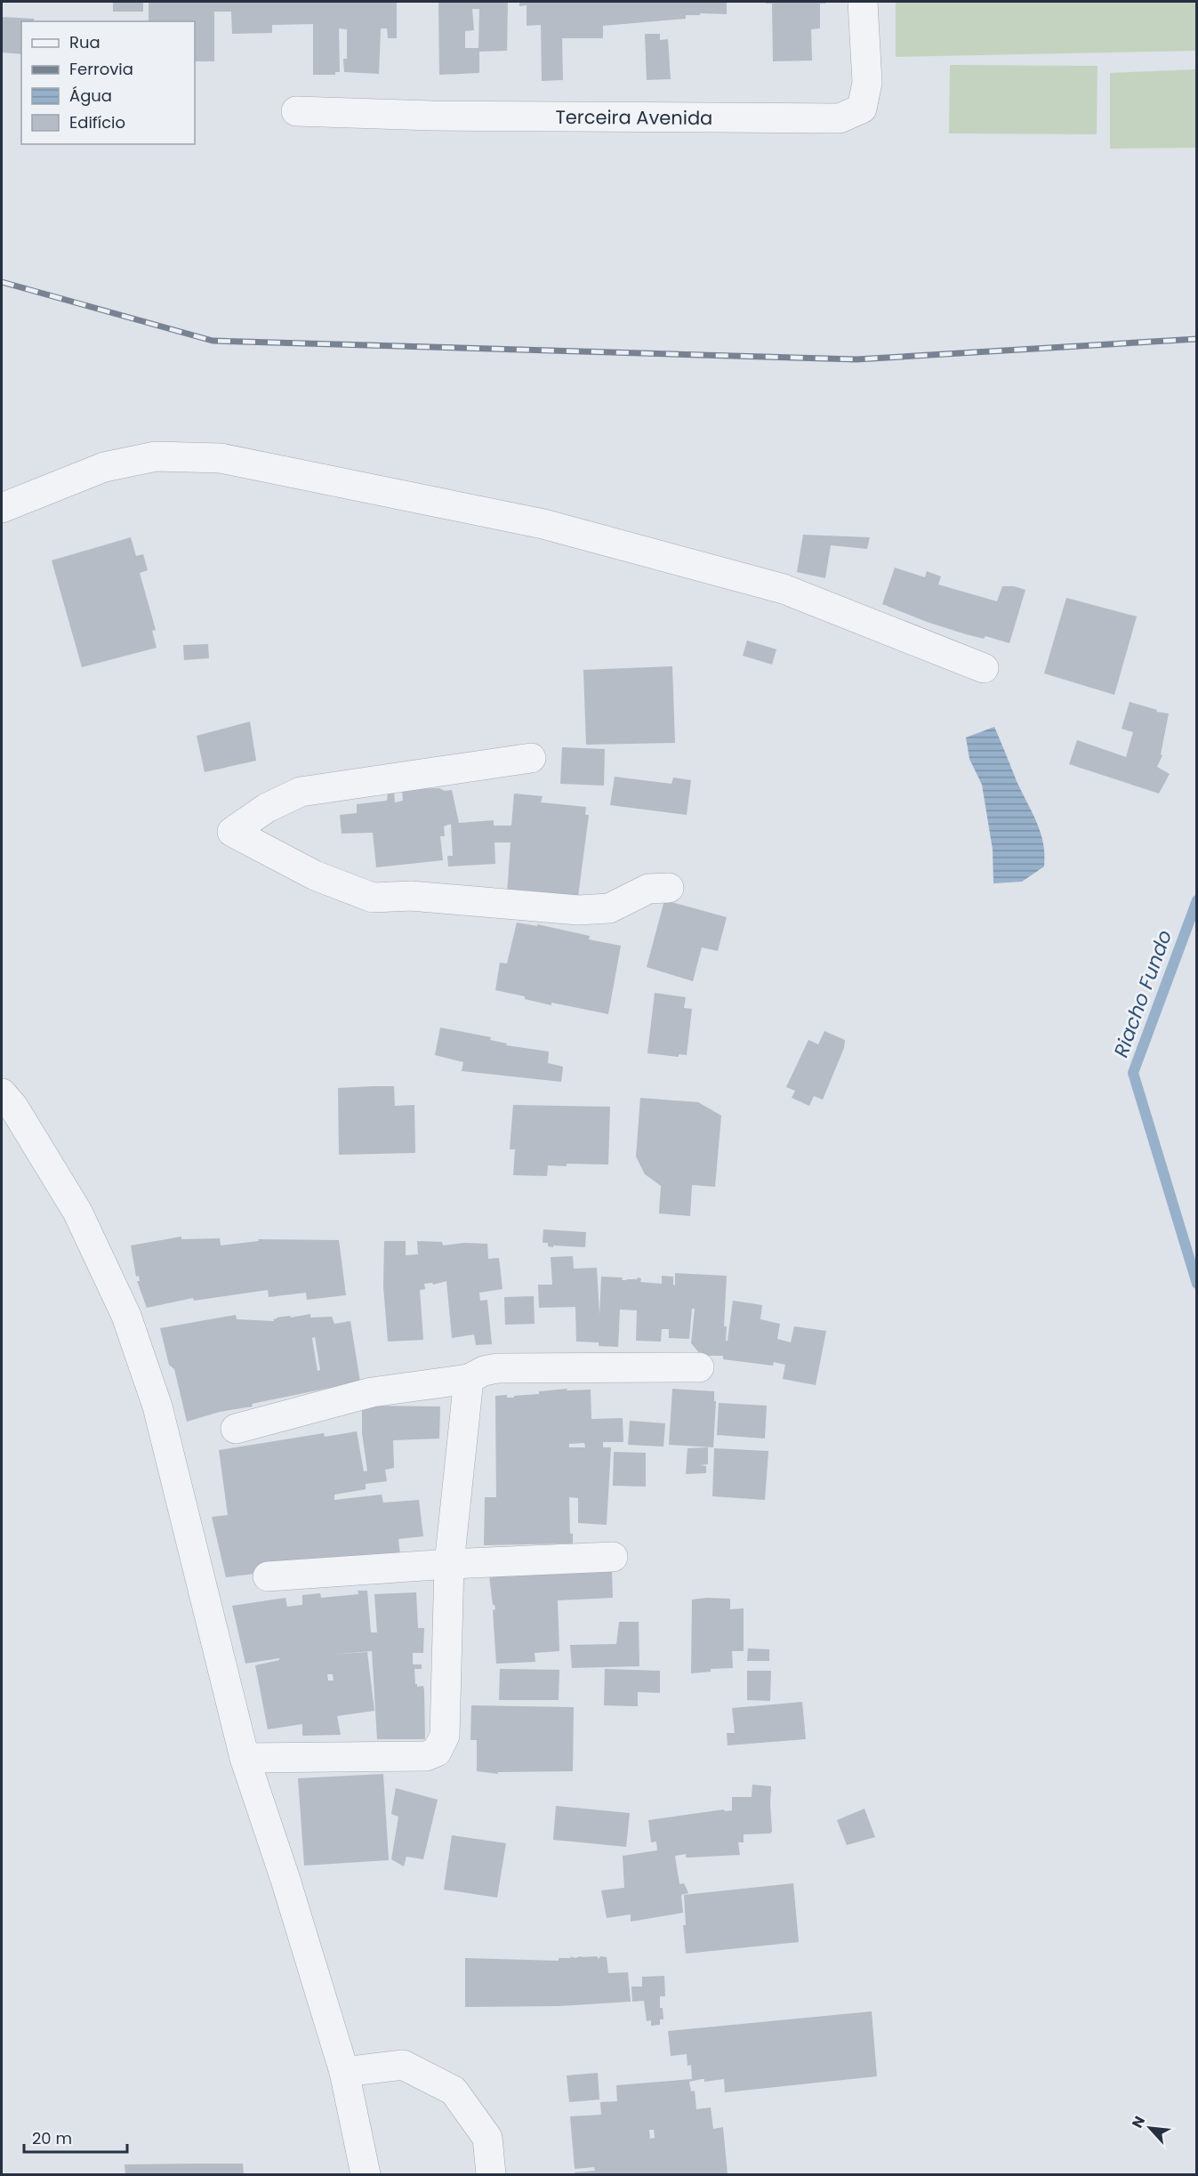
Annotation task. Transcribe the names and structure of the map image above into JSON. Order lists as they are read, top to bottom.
{
  "streets": {
    "street": ["Terceira Avenida"]
  },
  "water": ["Riacho Fundo"],
  "legend": [
    "Rua",
    "Ferrovia",
    "Água",
    "Edifício"
  ],
  "scale_bar": "20 m",
  "north": "top left"
}
